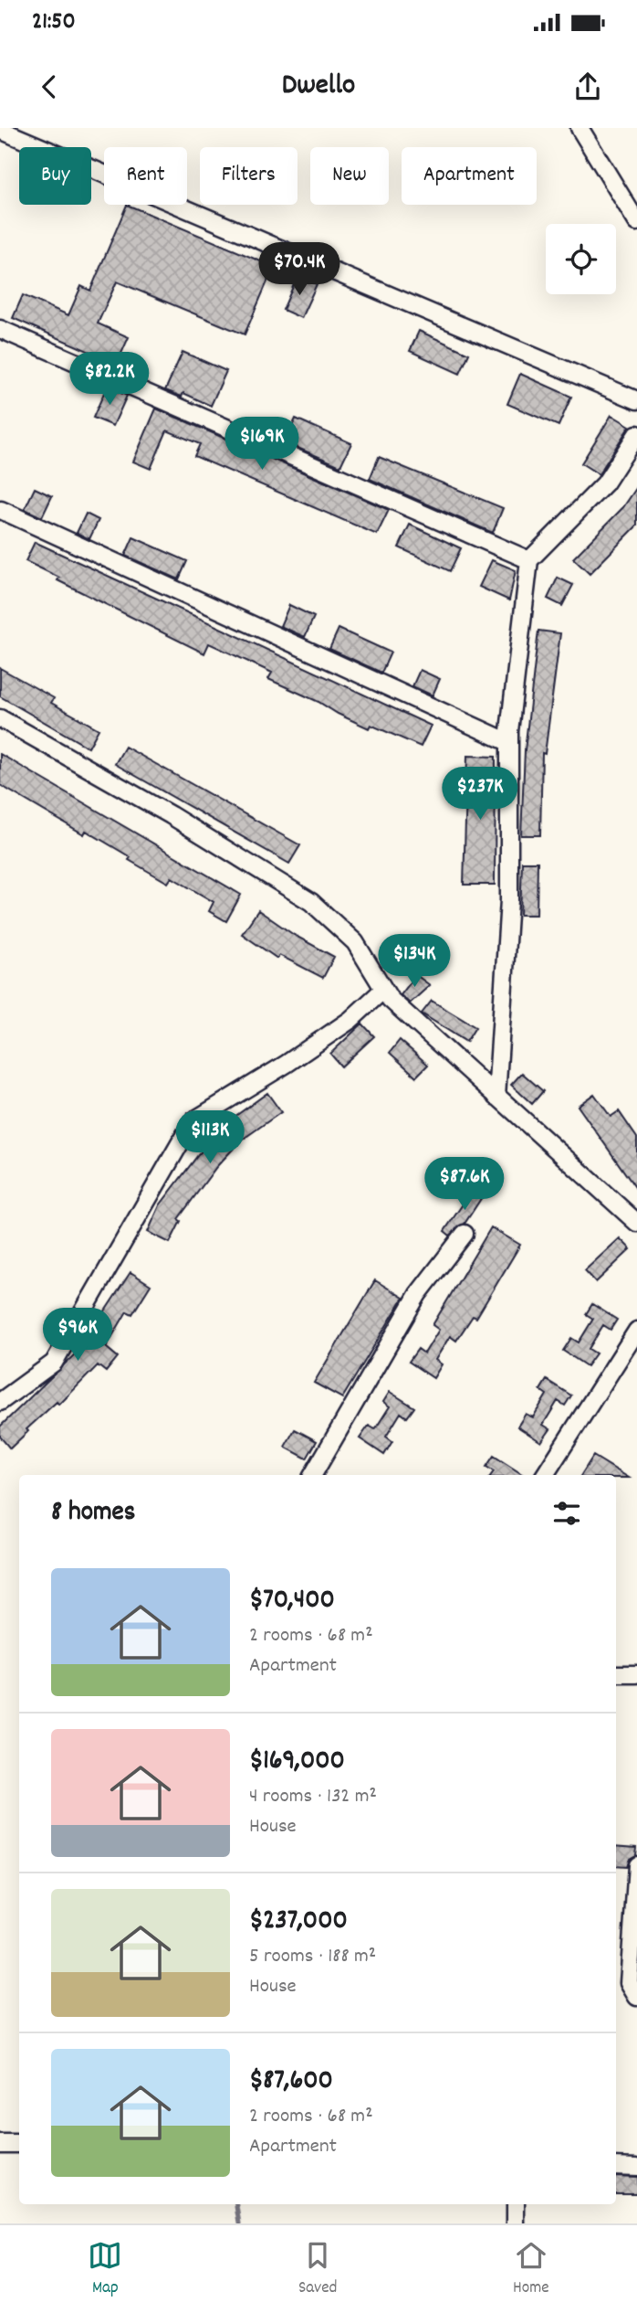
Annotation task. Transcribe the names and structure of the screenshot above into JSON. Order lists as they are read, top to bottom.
{
  "page": {
    "status": "21:50",
    "header": "Dwello",
    "chip": [
      "Buy",
      "Rent",
      "Filters",
      "New",
      "Apartment"
    ],
    "price": [
      "$70.4K",
      "$82.2K",
      "$169K",
      "$237K",
      "$134K",
      "$113K",
      "$87.6K",
      "$96K"
    ],
    "heading": "8 homes",
    "list": [
      {
        "name": "$70,400",
        "note": "2 rooms · 68 m² · Apartment"
      },
      {
        "name": "$169,000",
        "note": "4 rooms · 132 m² · House"
      },
      {
        "name": "$237,000",
        "note": "5 rooms · 188 m² · House"
      },
      {
        "name": "$87,600",
        "note": "2 rooms · 68 m² · Apartment"
      }
    ],
    "tabs": ["Map", "Saved", "Home"]
  }
}
